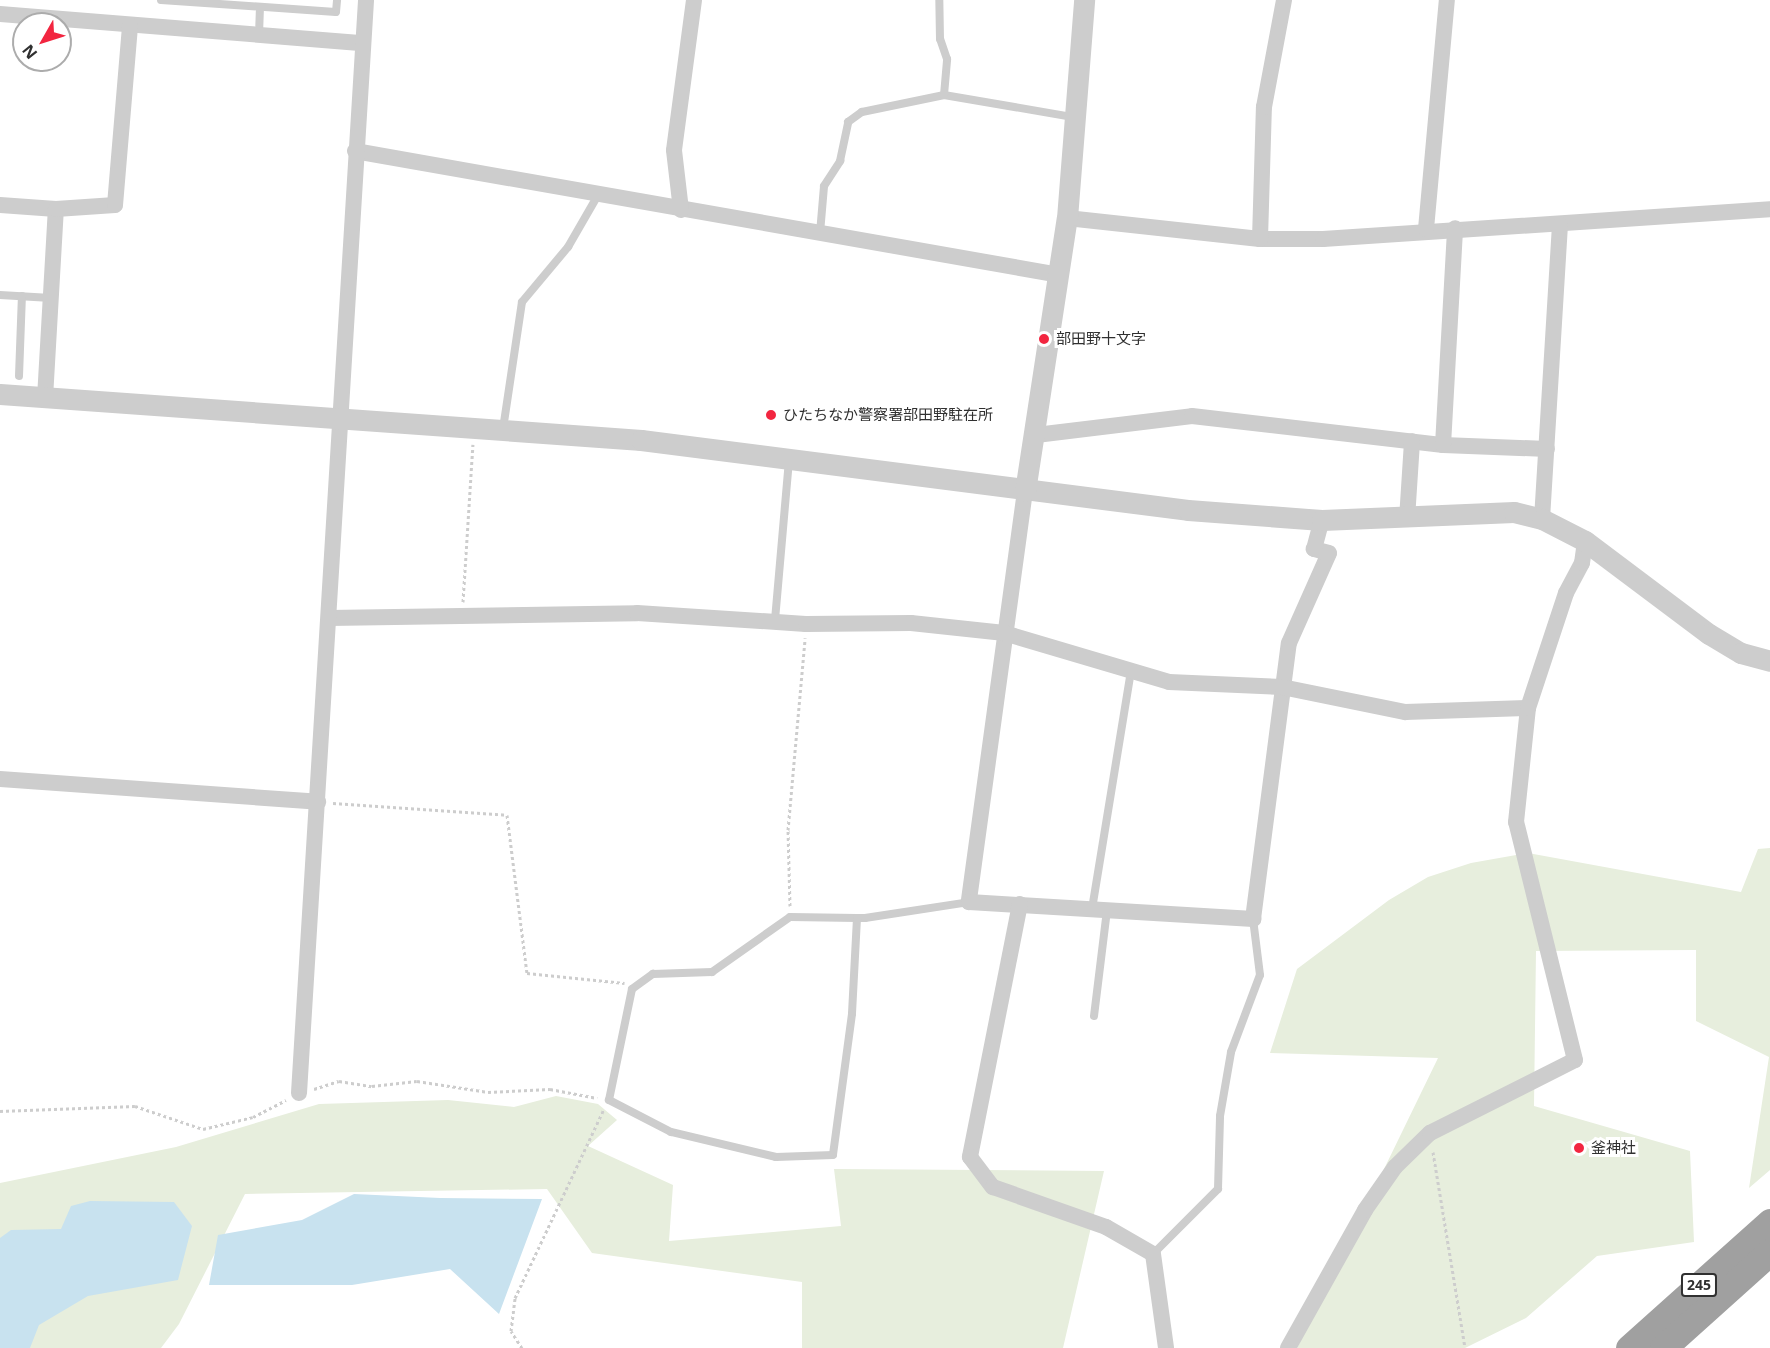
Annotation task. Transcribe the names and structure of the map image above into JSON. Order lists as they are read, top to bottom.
{
  "streets": {
    "highway": ["245"]
  },
  "places": ["部田野十文字", "ひたちなか警察署部田野駐在所", "釜神社"],
  "north": "bottom left"
}
